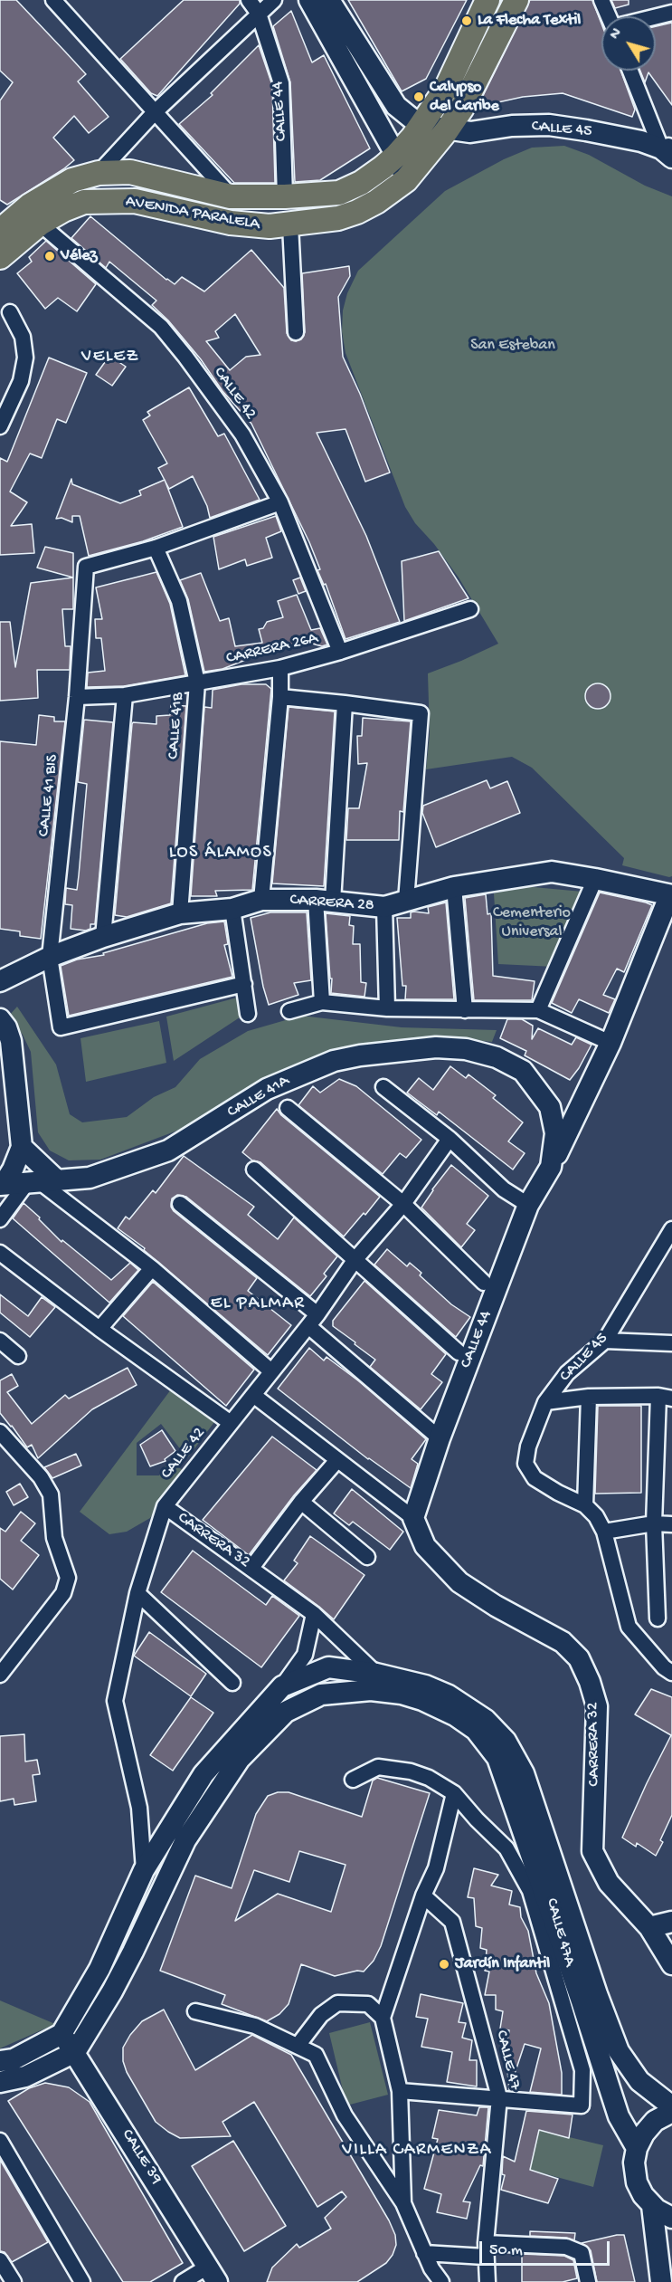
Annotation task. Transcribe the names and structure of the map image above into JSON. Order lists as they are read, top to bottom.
{
  "streets": {
    "main road": [
      "CALLE 44",
      "CALLE 45",
      "AVENIDA PARALELA",
      "CARRERA 28",
      "CALLE 41A",
      "CARRERA 32",
      "CALLE 39"
    ],
    "street": [
      "CALLE 42",
      "CARRERA 26A",
      "CALLE 41B",
      "CALLE 41 BIS",
      "CALLE 47A",
      "CALLE 47"
    ]
  },
  "crossings": [
    ["CALLE 44", "AVENIDA PARALELA"],
    ["CALLE 44", "CARRERA 28"],
    ["CALLE 44", "CALLE 41A"],
    ["CALLE 44", "CARRERA 32"],
    ["CALLE 45", "AVENIDA PARALELA"],
    ["AVENIDA PARALELA", "CALLE 42"],
    ["CALLE 42", "CARRERA 26A"],
    ["CALLE 42", "CARRERA 32"],
    ["CARRERA 26A", "CALLE 41B"],
    ["CARRERA 26A", "CALLE 41 BIS"],
    ["CALLE 41B", "CALLE 41 BIS"],
    ["CALLE 41B", "CARRERA 28"],
    ["CALLE 41 BIS", "CARRERA 28"],
    ["CALLE 47A", "CALLE 47"]
  ],
  "districts": [
    "VELEZ",
    "LOS ÁLAMOS",
    "EL PALMAR",
    "VILLA CARMENZA"
  ],
  "parks": ["San Esteban", "Cementerio Universal"],
  "places": [
    "La Flecha Textil",
    "Calypso del Caribe",
    "Vélez",
    "Jardín Infantil"
  ],
  "scale_bar": "50 m",
  "north": "top left"
}
